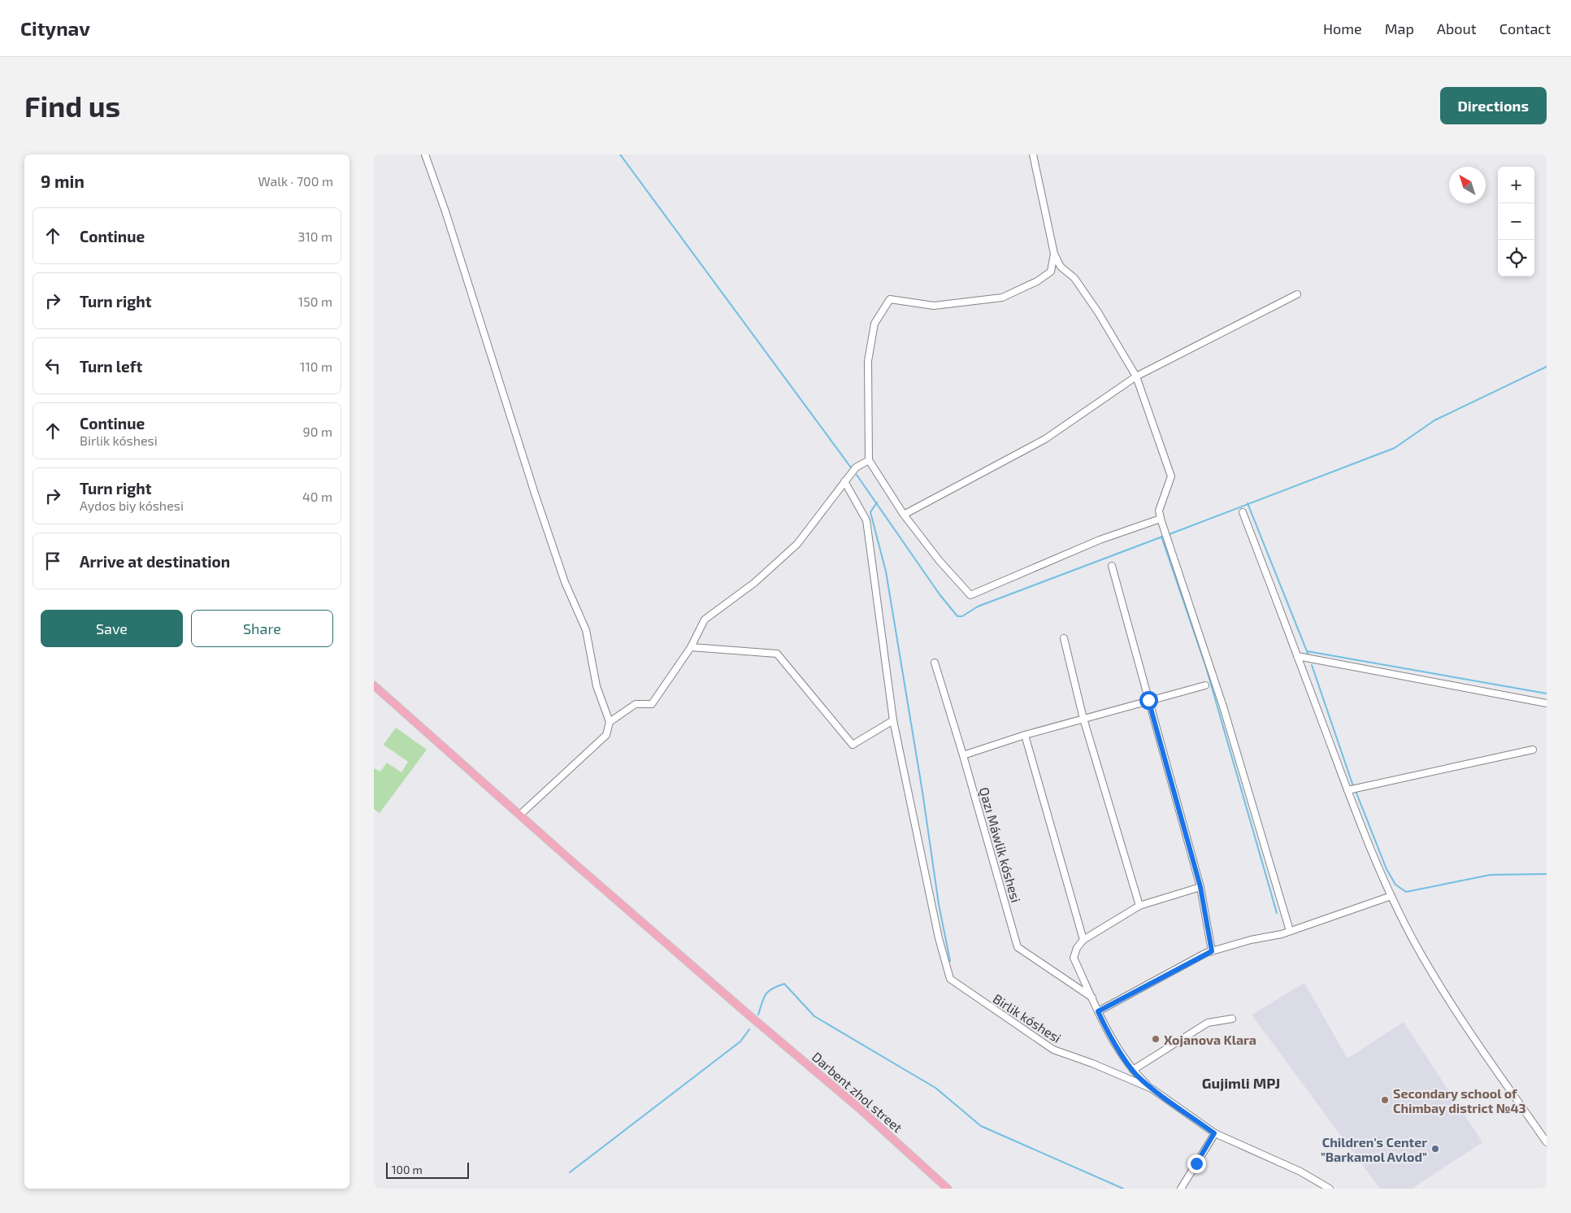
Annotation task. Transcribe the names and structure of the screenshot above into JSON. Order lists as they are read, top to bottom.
{
  "streets": {
    "main road": ["Darbent zhol street"],
    "street": ["Qazı Máwlik kóshesi", "Birlik kóshesi"]
  },
  "districts": ["Gujimli MPJ"],
  "places": ["Xojanova Klara", "Secondary school of Chimbay district №43", "Children's Center \"Barkamol Avlod\""],
  "scale_bar": "100 m",
  "north": "top left",
  "page": {
    "header": "Citynav",
    "nav": [
      "Home",
      "Map",
      "About",
      "Contact"
    ],
    "buttons": [
      "Directions",
      ["Save", "Share"]
    ],
    "title": "Find us",
    "heading": ["9 min", "Walk · 700 m"],
    "map_buttons": ["+", "−"],
    "list": [
      ["Continue", "310 m"],
      ["Turn right", "150 m"],
      ["Turn left", "110 m"],
      ["Continue", "Birlik kóshesi", "90 m"],
      ["Turn right", "Aydos biy kóshesi", "40 m"],
      "Arrive at destination"
    ],
    "scale": "100 m"
  }
}
